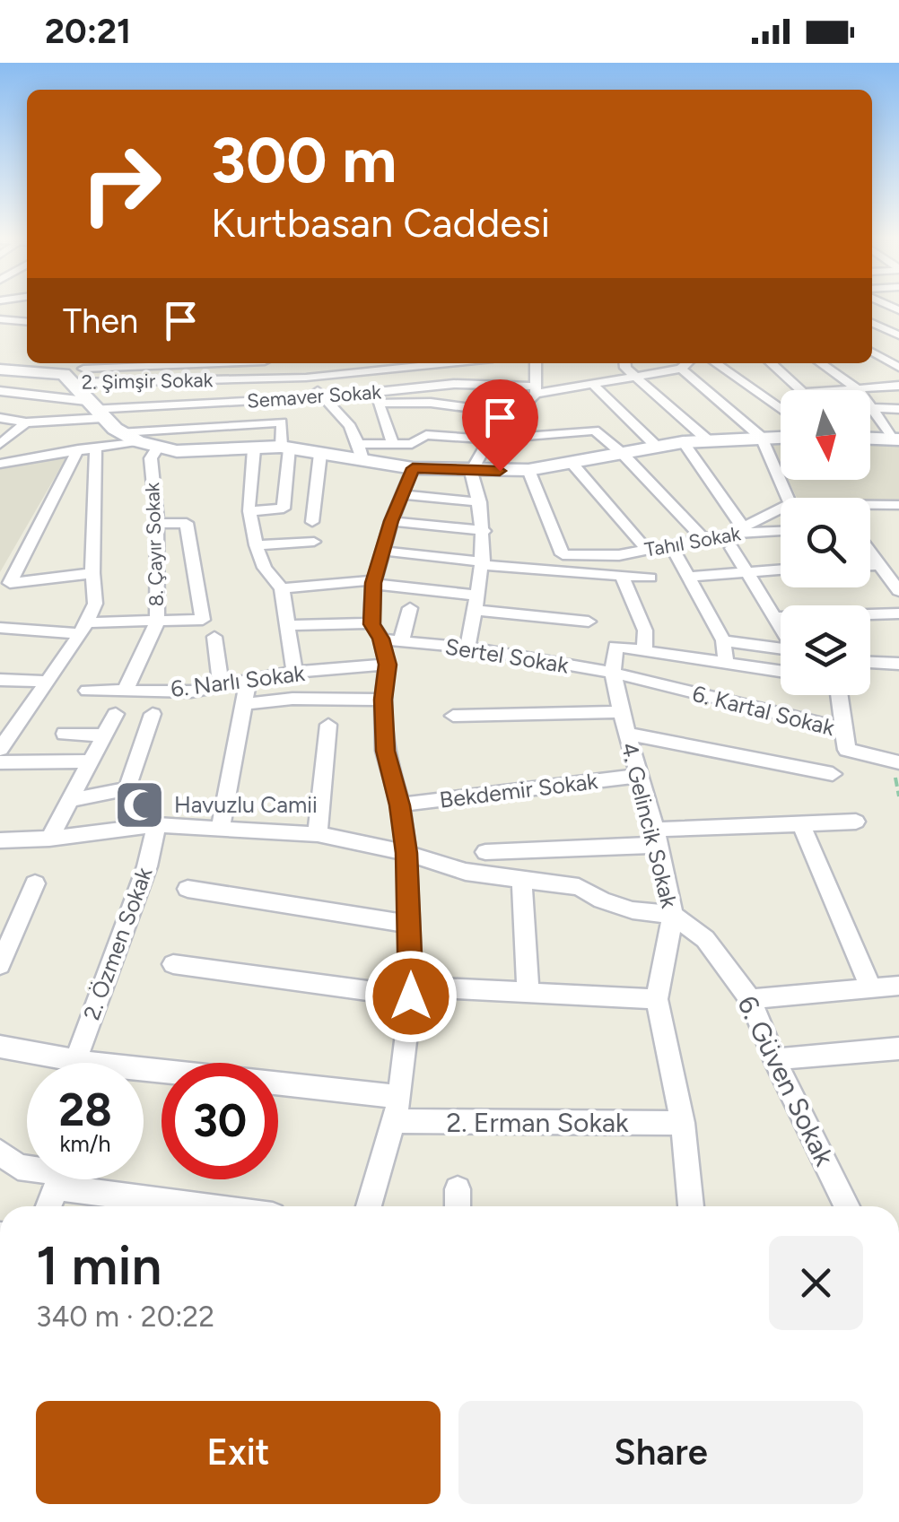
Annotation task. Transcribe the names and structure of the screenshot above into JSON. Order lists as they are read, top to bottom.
{
  "streets": {
    "street": [
      "2. Şimşir Sokak",
      "Semaver Sokak",
      "Tahıl Sokak",
      "8. Çayır Sokak",
      "Sertel Sokak",
      "6. Narlı Sokak",
      "6. Kartal Sokak",
      "Bekdemir Sokak",
      "4. Gelincik Sokak",
      "2. Özmen Sokak",
      "6. Güven Sokak",
      "2. Erman Sokak"
    ]
  },
  "crossings": [
    ["8. Çayır Sokak", "6. Narlı Sokak"],
    ["Sertel Sokak", "6. Kartal Sokak"],
    ["Sertel Sokak", "4. Gelincik Sokak"],
    ["6. Kartal Sokak", "4. Gelincik Sokak"],
    ["Bekdemir Sokak", "4. Gelincik Sokak"],
    ["4. Gelincik Sokak", "6. Güven Sokak"],
    ["4. Gelincik Sokak", "2. Erman Sokak"]
  ],
  "places": {
    "mosque": ["Havuzlu Camii"]
  },
  "north": "bottom",
  "page": {
    "status": "20:21",
    "turn": ["300 m", "Kurtbasan Caddesi"],
    "then": "Then",
    "speed": "28 km/h",
    "limit": "30",
    "heading": ["1 min", "340 m · 20:22"],
    "buttons": ["Exit", "Share"]
  }
}
